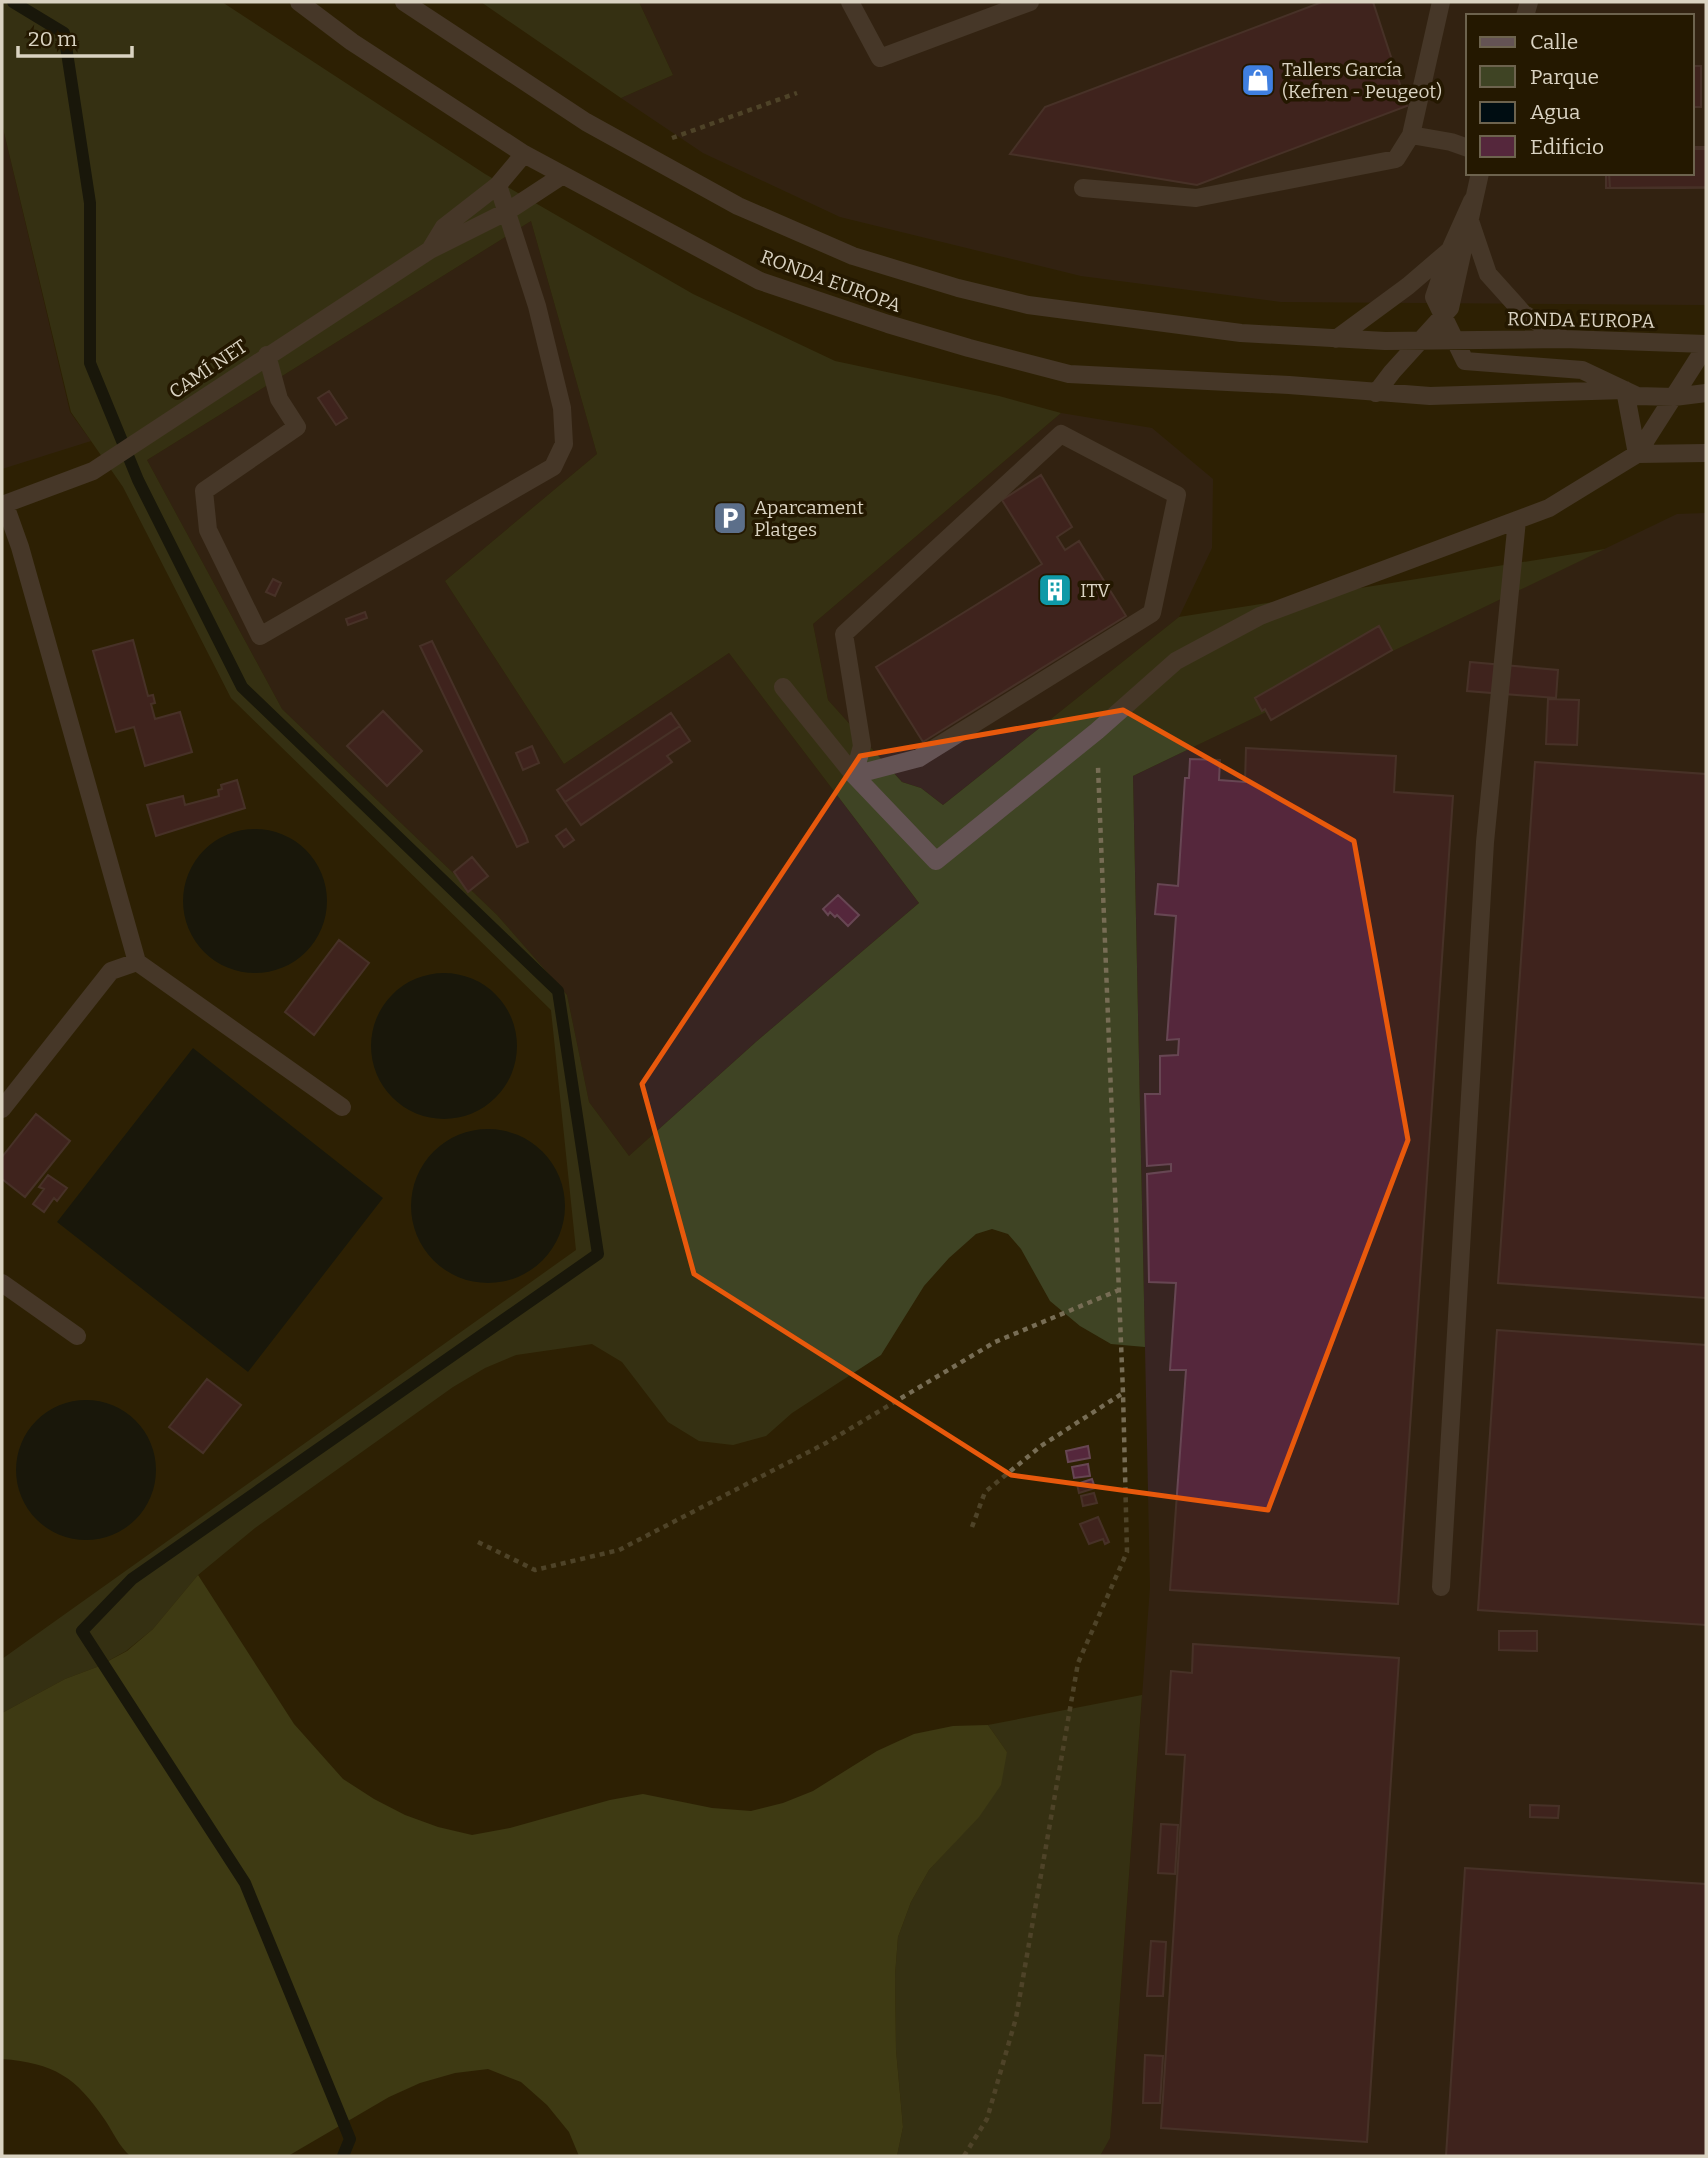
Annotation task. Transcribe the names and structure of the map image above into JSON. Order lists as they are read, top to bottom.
{
  "streets": {
    "street": ["RONDA EUROPA", "CAMÍ NET"]
  },
  "crossings": [
    ["RONDA EUROPA", "CAMÍ NET"]
  ],
  "places": {
    "shop": ["Tallers García (Kefren - Peugeot)"],
    "parking": ["Aparcament Platges"],
    "building": ["ITV"]
  },
  "legend": [
    "Calle",
    "Parque",
    "Agua",
    "Edificio"
  ],
  "scale_bar": "20 m"
}
